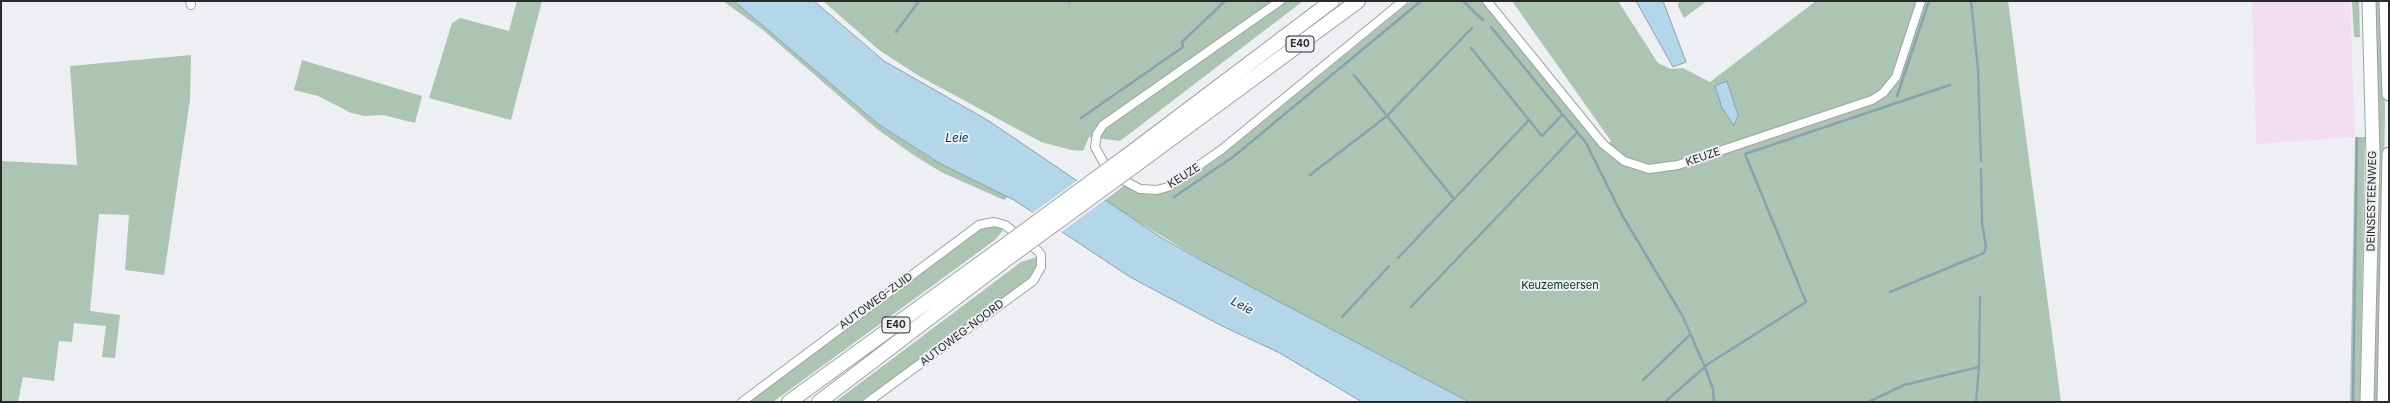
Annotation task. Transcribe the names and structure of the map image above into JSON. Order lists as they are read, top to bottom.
{
  "streets": {
    "highway": ["E40", "DEINSESTEENWEG"],
    "street": ["KEUZE", "AUTOWEG-ZUID", "AUTOWEG-NOORD"]
  },
  "crossings": [
    ["AUTOWEG-ZUID", "AUTOWEG-NOORD"]
  ],
  "water": ["Leie"],
  "parks": ["Keuzemeersen"]
}
